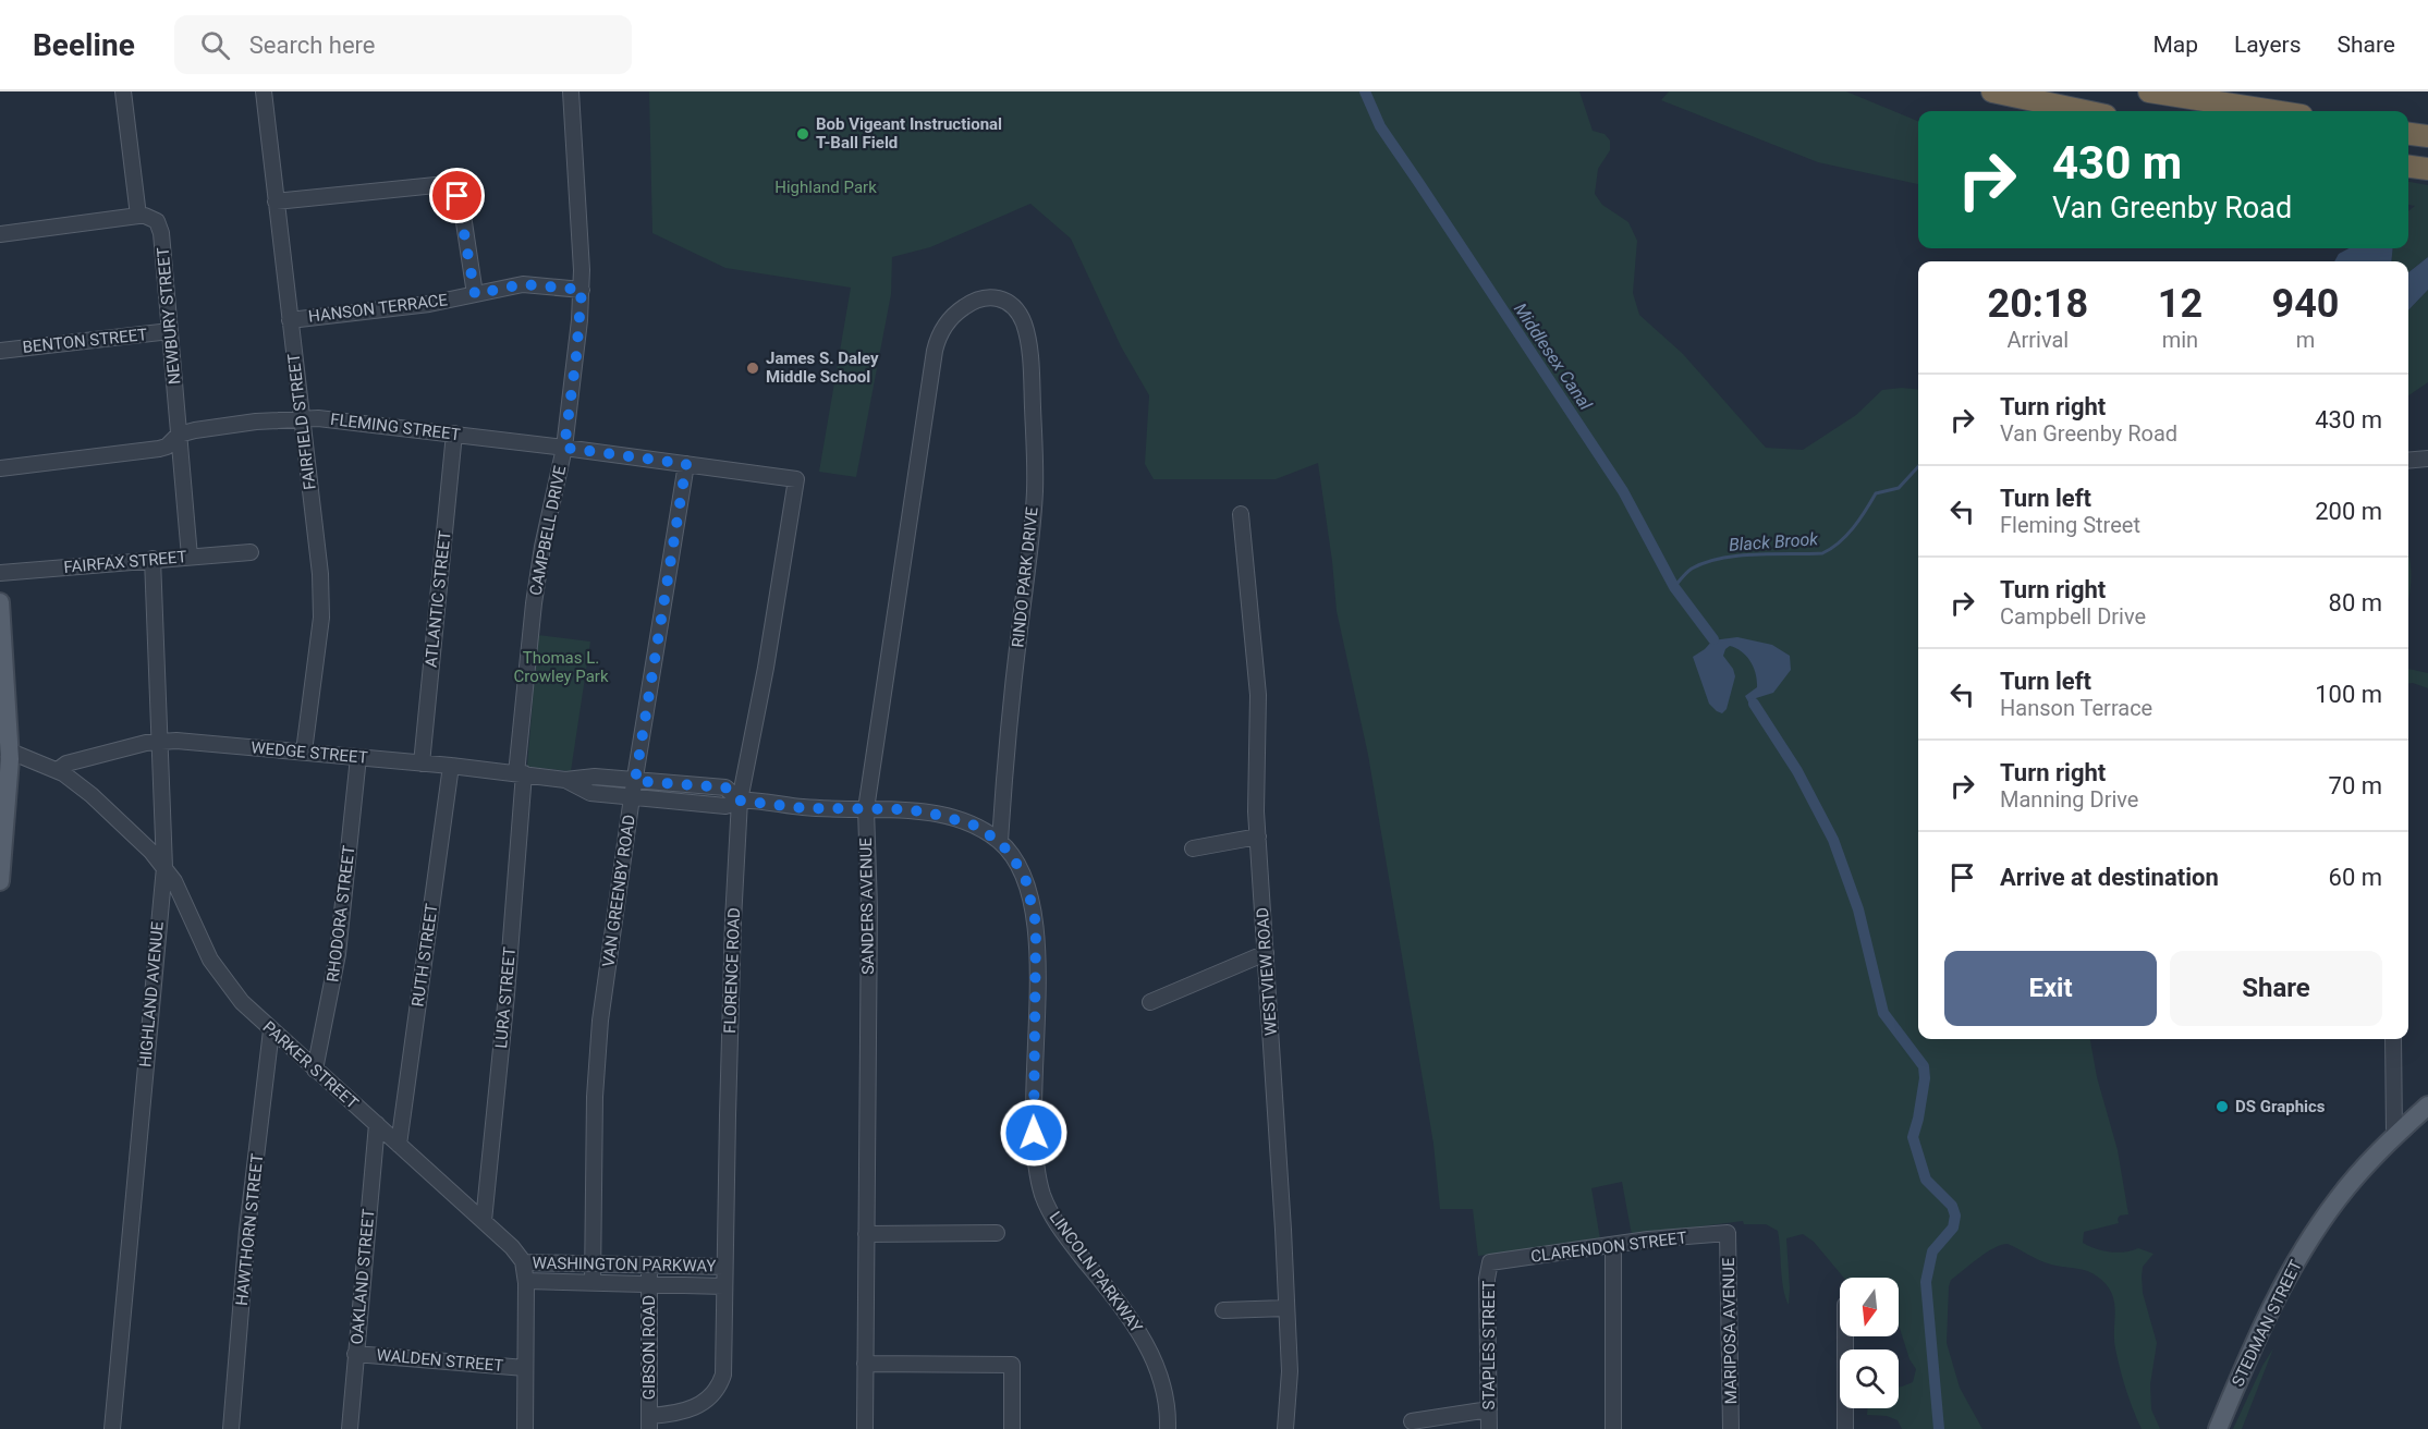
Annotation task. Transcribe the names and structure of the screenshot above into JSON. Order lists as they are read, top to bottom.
{
  "streets": {
    "main road": ["STEDMAN STREET"],
    "street": [
      "HANSON TERRACE",
      "NEWBURY STREET",
      "BENTON STREET",
      "FAIRFIELD STREET",
      "FLEMING STREET",
      "CAMPBELL DRIVE",
      "FAIRFAX STREET",
      "RINDO PARK DRIVE",
      "ATLANTIC STREET",
      "WEDGE STREET",
      "VAN GREENBY ROAD",
      "SANDERS AVENUE",
      "RHODORA STREET",
      "RUTH STREET",
      "FLORENCE ROAD",
      "WESTVIEW ROAD",
      "HIGHLAND AVENUE",
      "LURA STREET",
      "PARKER STREET",
      "HAWTHORN STREET",
      "CLARENDON STREET",
      "WASHINGTON PARKWAY",
      "LINCOLN PARKWAY",
      "OAKLAND STREET",
      "MARIPOSA AVENUE",
      "STAPLES STREET",
      "GIBSON ROAD",
      "WALDEN STREET"
    ]
  },
  "crossings": [
    ["HANSON TERRACE", "FAIRFIELD STREET"],
    ["HANSON TERRACE", "CAMPBELL DRIVE"],
    ["NEWBURY STREET", "BENTON STREET"],
    ["NEWBURY STREET", "FLEMING STREET"],
    ["NEWBURY STREET", "FAIRFAX STREET"],
    ["FAIRFIELD STREET", "FLEMING STREET"],
    ["FAIRFIELD STREET", "WEDGE STREET"],
    ["FLEMING STREET", "CAMPBELL DRIVE"],
    ["FLEMING STREET", "ATLANTIC STREET"],
    ["FLEMING STREET", "VAN GREENBY ROAD"],
    ["FLEMING STREET", "FLORENCE ROAD"],
    ["CAMPBELL DRIVE", "WEDGE STREET"],
    ["CAMPBELL DRIVE", "LURA STREET"],
    ["FAIRFAX STREET", "HIGHLAND AVENUE"],
    ["RINDO PARK DRIVE", "SANDERS AVENUE"],
    ["RINDO PARK DRIVE", "LINCOLN PARKWAY"],
    ["ATLANTIC STREET", "WEDGE STREET"],
    ["WEDGE STREET", "VAN GREENBY ROAD"],
    ["WEDGE STREET", "RHODORA STREET"],
    ["WEDGE STREET", "RUTH STREET"],
    ["WEDGE STREET", "HIGHLAND AVENUE"],
    ["WEDGE STREET", "LURA STREET"],
    ["WEDGE STREET", "PARKER STREET"],
    ["WEDGE STREET", "LINCOLN PARKWAY"],
    ["VAN GREENBY ROAD", "WASHINGTON PARKWAY"],
    ["VAN GREENBY ROAD", "LINCOLN PARKWAY"],
    ["SANDERS AVENUE", "LINCOLN PARKWAY"],
    ["RHODORA STREET", "PARKER STREET"],
    ["RUTH STREET", "PARKER STREET"],
    ["FLORENCE ROAD", "WASHINGTON PARKWAY"],
    ["FLORENCE ROAD", "LINCOLN PARKWAY"],
    ["FLORENCE ROAD", "GIBSON ROAD"],
    ["HIGHLAND AVENUE", "PARKER STREET"],
    ["LURA STREET", "PARKER STREET"],
    ["PARKER STREET", "HAWTHORN STREET"],
    ["PARKER STREET", "WASHINGTON PARKWAY"],
    ["PARKER STREET", "OAKLAND STREET"],
    ["CLARENDON STREET", "MARIPOSA AVENUE"],
    ["CLARENDON STREET", "STAPLES STREET"],
    ["WASHINGTON PARKWAY", "GIBSON ROAD"],
    ["OAKLAND STREET", "WALDEN STREET"]
  ],
  "water": ["Middlesex Canal", "Black Brook"],
  "parks": ["Highland Park", "Thomas L. Crowley Park"],
  "places": ["Bob Vigeant Instructional T-Ball Field", "James S. Daley Middle School", "DS Graphics"],
  "north": "bottom",
  "page": {
    "header": "Beeline",
    "search": "Search here",
    "nav": ["Map", "Layers", "Share"],
    "turn": ["430 m", "Van Greenby Road"],
    "eta": [
      "20:18",
      "Arrival",
      "12",
      "min",
      "940",
      "m"
    ],
    "list": [
      {
        "name": "Turn right",
        "note": "Van Greenby Road",
        "value": "430 m"
      },
      {
        "name": "Turn left",
        "note": "Fleming Street",
        "value": "200 m"
      },
      {
        "name": "Turn right",
        "note": "Campbell Drive",
        "value": "80 m"
      },
      {
        "name": "Turn left",
        "note": "Hanson Terrace",
        "value": "100 m"
      },
      {
        "name": "Turn right",
        "note": "Manning Drive",
        "value": "70 m"
      },
      {
        "name": "Arrive at destination",
        "value": "60 m"
      }
    ],
    "buttons": ["Exit", "Share"]
  }
}
